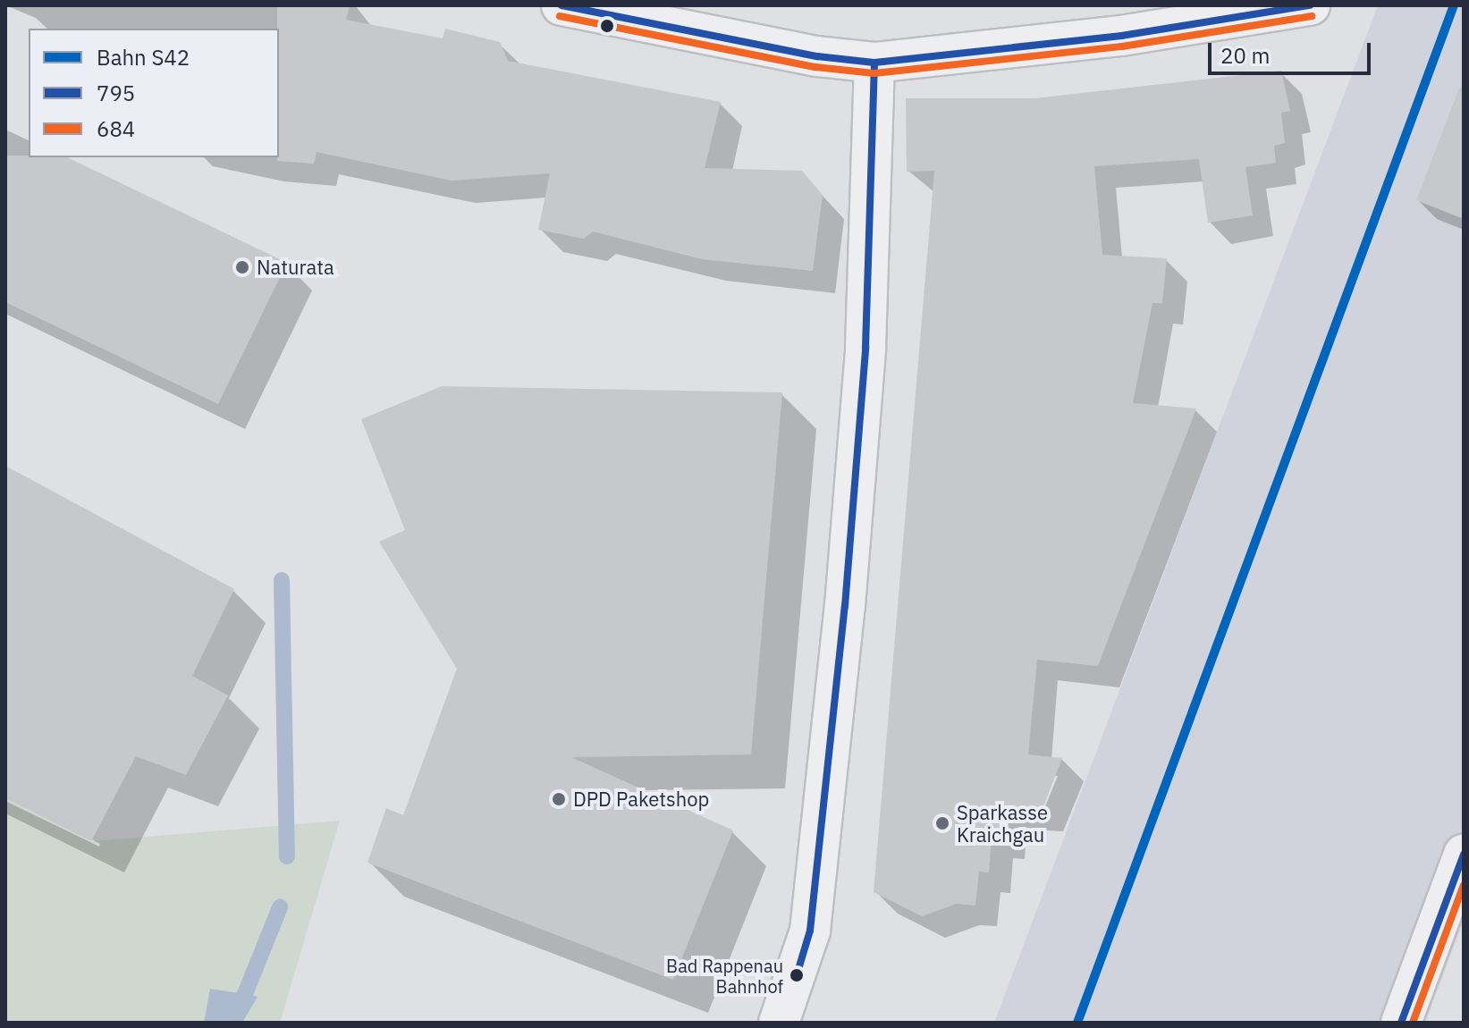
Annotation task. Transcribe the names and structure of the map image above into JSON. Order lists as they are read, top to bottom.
{
  "places": [
    "Naturata",
    "DPD Paketshop",
    "Sparkasse Kraichgau",
    "Bad Rappenau Bahnhof"
  ],
  "lines": ["rail line S42", "transit line 795", "transit line 684"],
  "legend": ["Bahn S42", "795", "684"],
  "scale_bar": "20 m"
}
